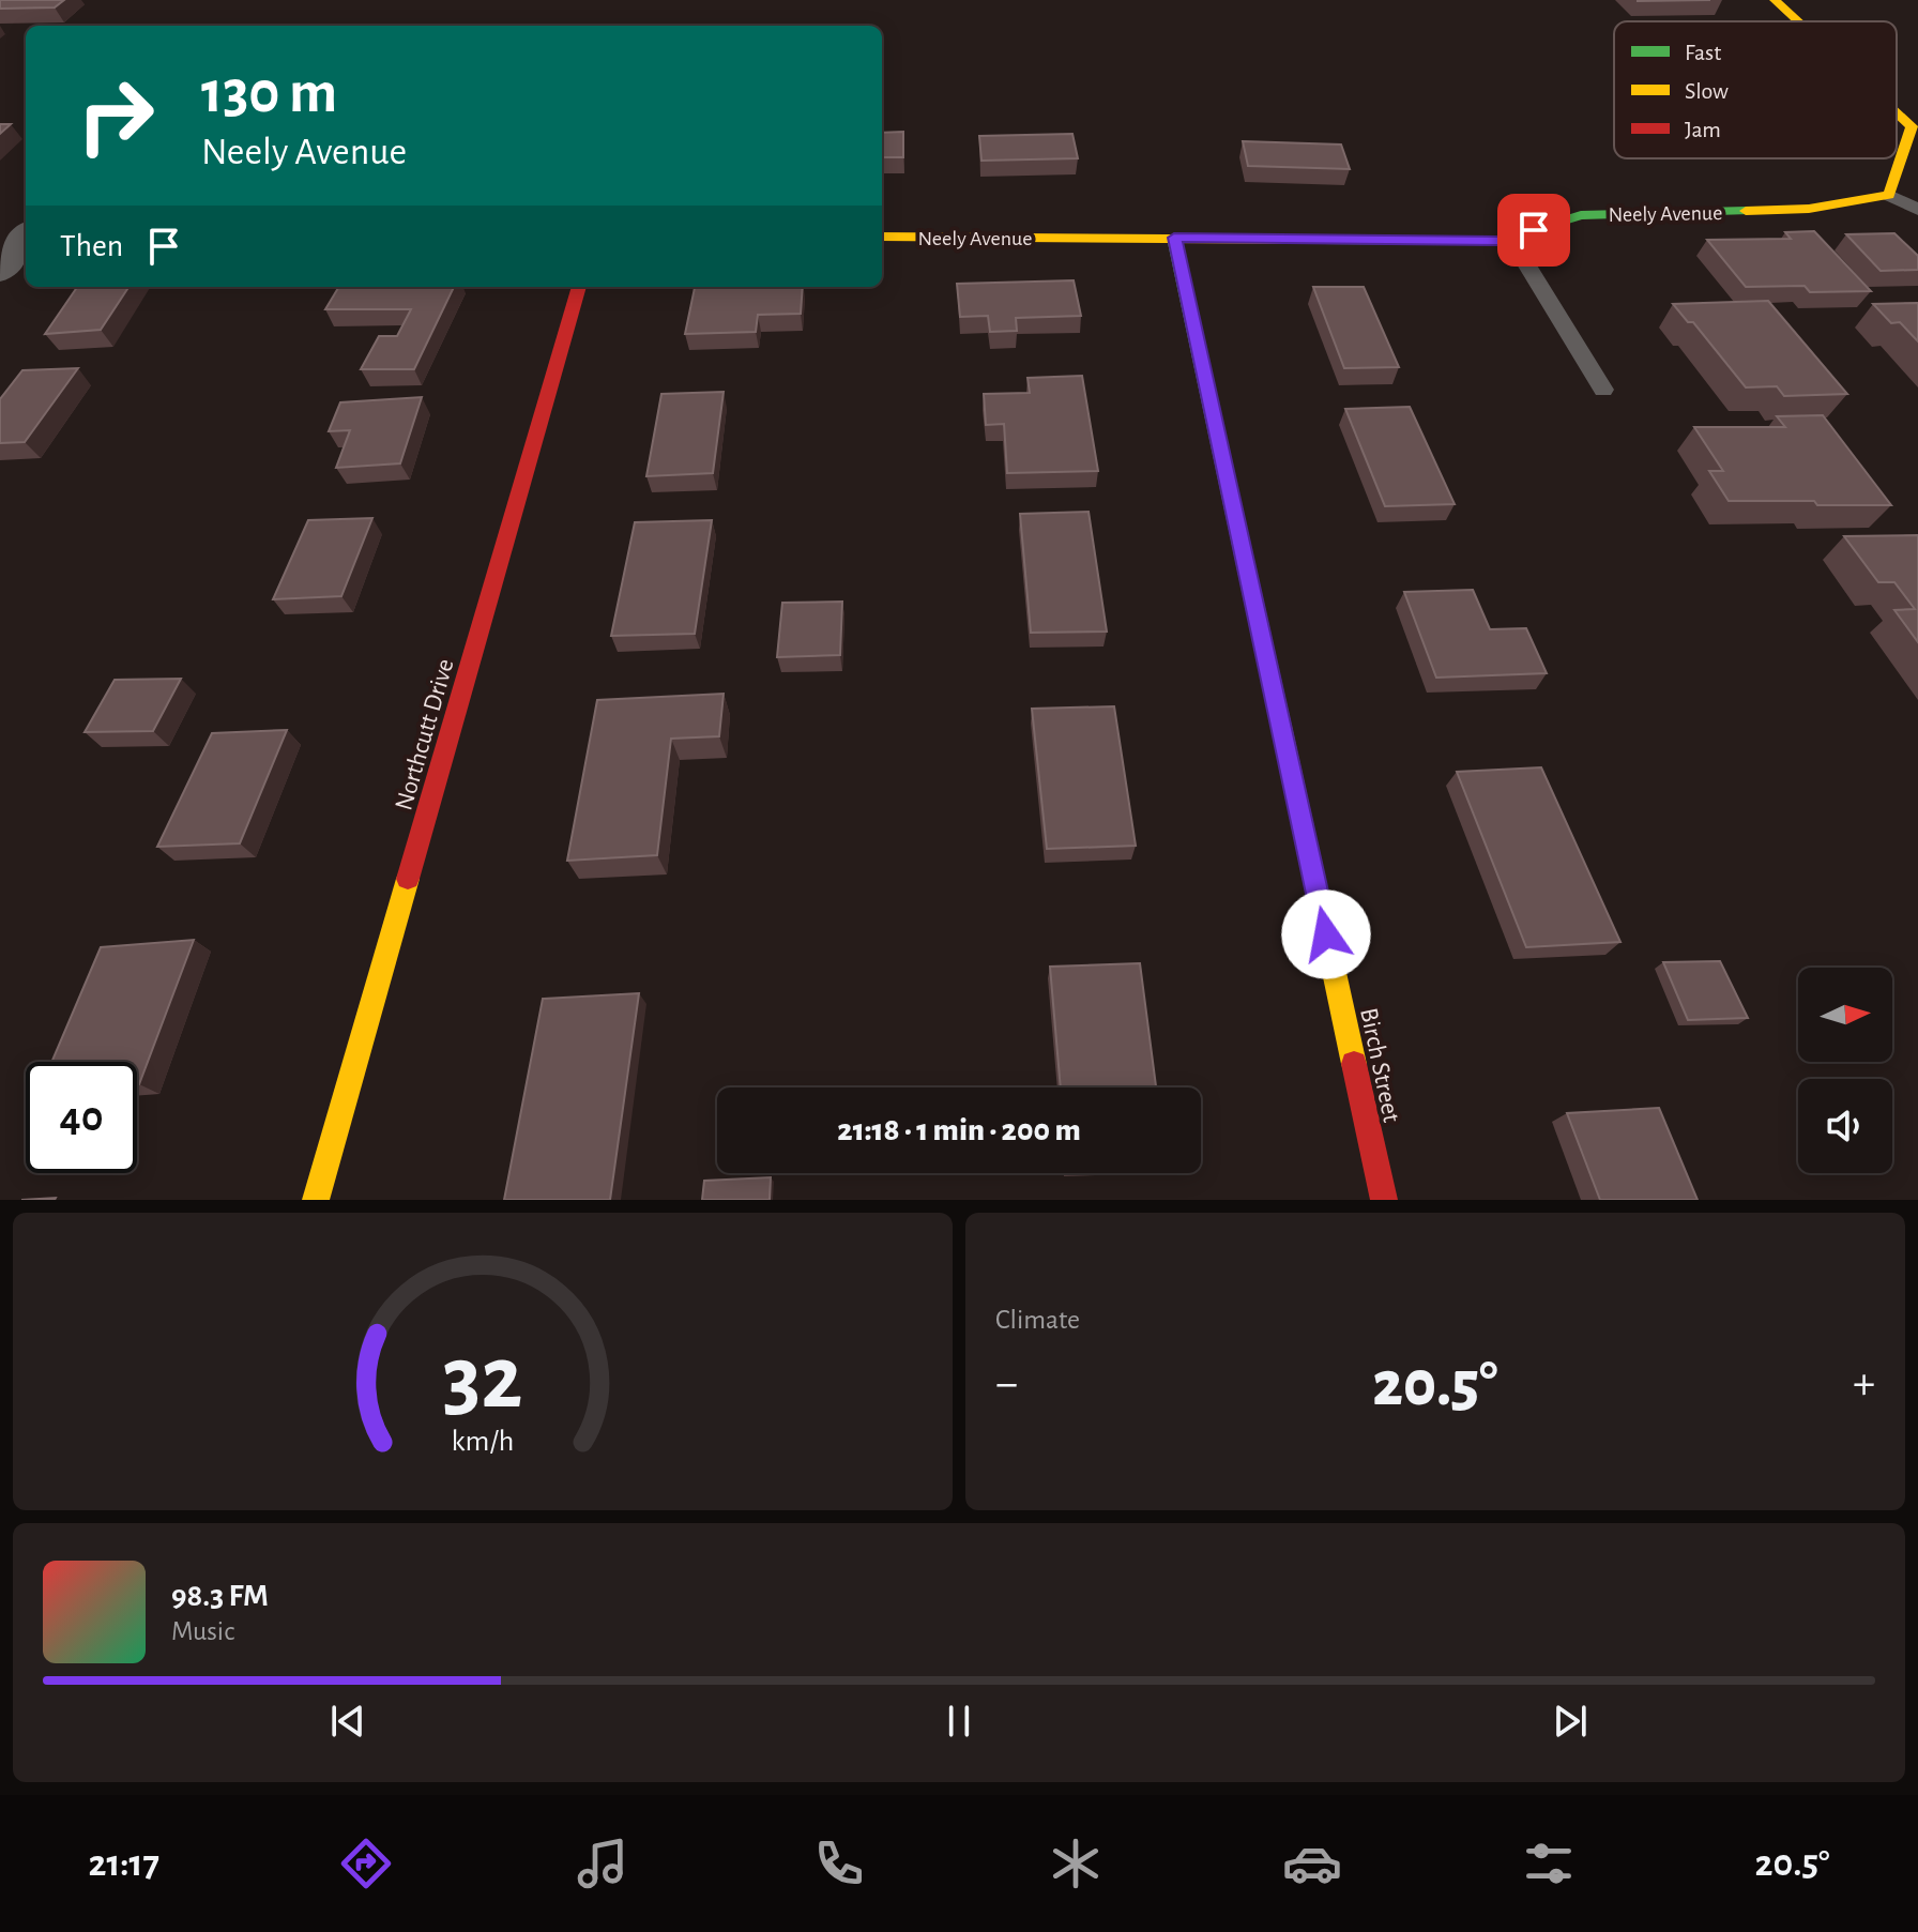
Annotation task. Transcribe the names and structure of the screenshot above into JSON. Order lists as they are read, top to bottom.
{
  "streets": {
    "street": ["Neely Avenue", "Northcutt Drive", "Birch Street"]
  },
  "crossings": [
    ["Neely Avenue", "Birch Street"]
  ],
  "legend": ["Fast", "Slow", "Jam"],
  "north": "right",
  "page": {
    "turn": ["130 m", "Neely Avenue"],
    "then": "Then",
    "limit": "40",
    "trip": "21:18 · 1 min · 200 m",
    "tile": "Climate",
    "heat": ["−", "20.5°", "+"],
    "song": ["98.3 FM", "Music"],
    "tabs": ["21:17", "20.5°"],
    "gauge": ["32", "km/h"]
  }
}
